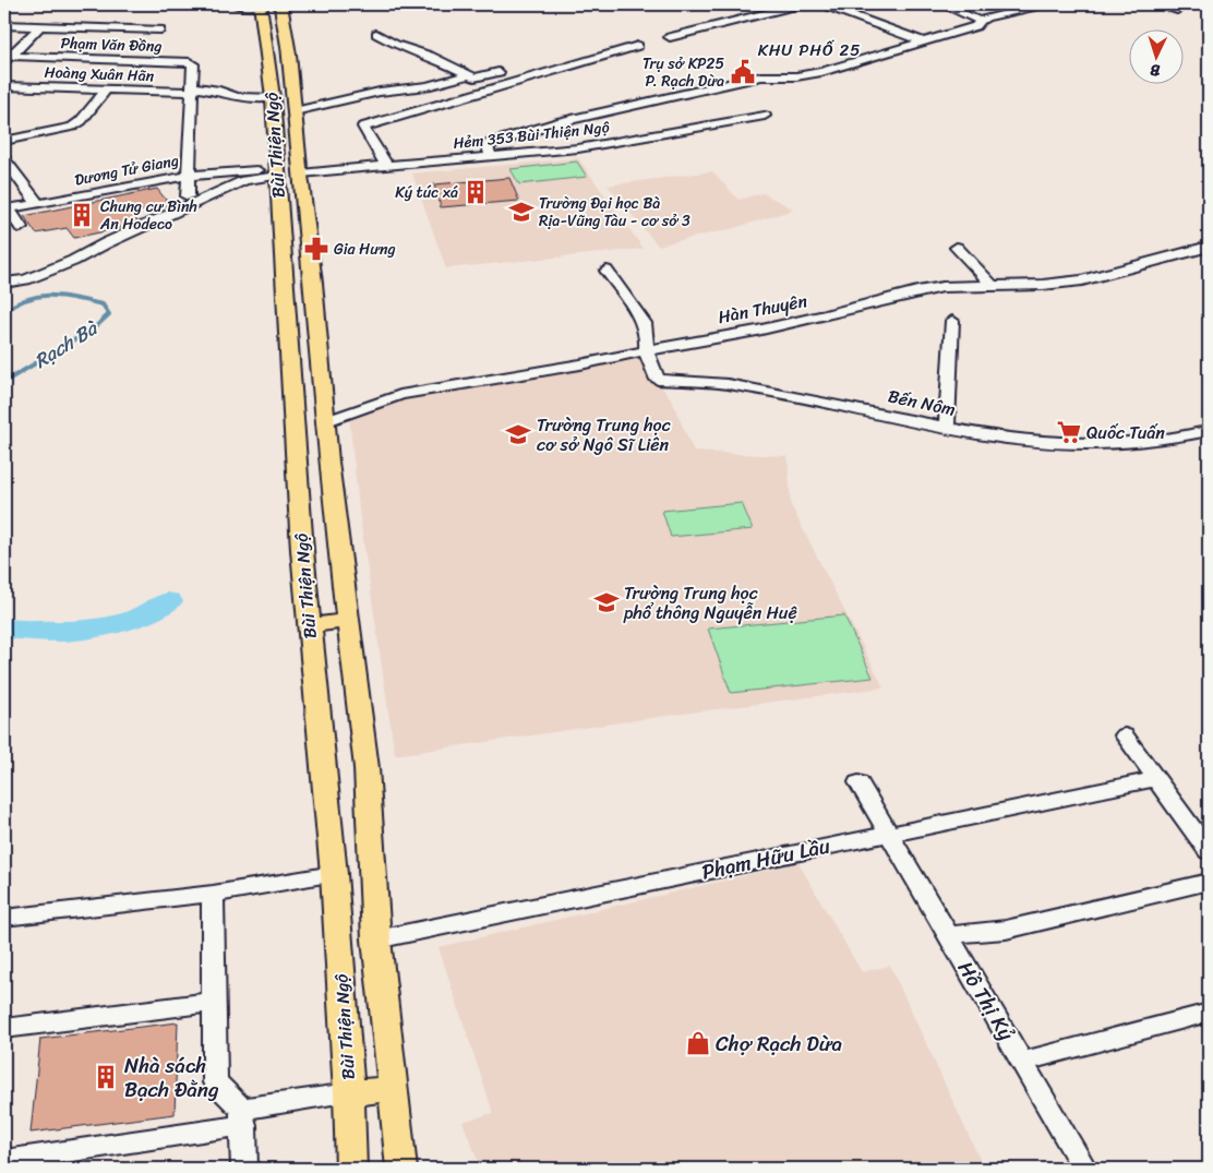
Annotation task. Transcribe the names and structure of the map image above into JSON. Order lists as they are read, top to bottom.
{
  "streets": {
    "main road": ["Bùi Thiện Ngộ"],
    "street": [
      "Phạm Văn Đồng",
      "Hoàng Xuân Hãn",
      "Hẻm 353 Bùi Thiện Ngộ",
      "Dương Tử Giang",
      "Hàn Thuyên",
      "Bến Nôm",
      "Phạm Hữu Lầu",
      "Hồ Thị Kỷ"
    ]
  },
  "crossings": [
    ["Phạm Văn Đồng", "Hoàng Xuân Hãn"],
    ["Hẻm 353 Bùi Thiện Ngộ", "Bùi Thiện Ngộ"],
    ["Bùi Thiện Ngộ", "Dương Tử Giang"],
    ["Bùi Thiện Ngộ", "Hàn Thuyên"],
    ["Bùi Thiện Ngộ", "Phạm Hữu Lầu"],
    ["Hàn Thuyên", "Bến Nôm"],
    ["Phạm Hữu Lầu", "Hồ Thị Kỷ"]
  ],
  "districts": ["KHU PHỐ 25"],
  "water": ["Rạch Bà"],
  "places": {
    "public building": ["Trụ sở KP25 P. Rạch Dừa"],
    "building": ["Ký túc xá", "Chung cư Bình An Hodeco", "Nhà sách Bạch Đằng"],
    "school or university": ["Trường Đại học Bà Rịa-Vũng Tàu - cơ sở 3", "Trường Trung học cơ sở Ngô Sĩ Liên", "Trường Trung học phổ thông Nguyễn Huệ"],
    "pharmacy": ["Gia Hưng"],
    "supermarket": ["Quốc Tuấn"],
    "shop": ["Chợ Rạch Dừa"]
  },
  "north": "bottom"
}
